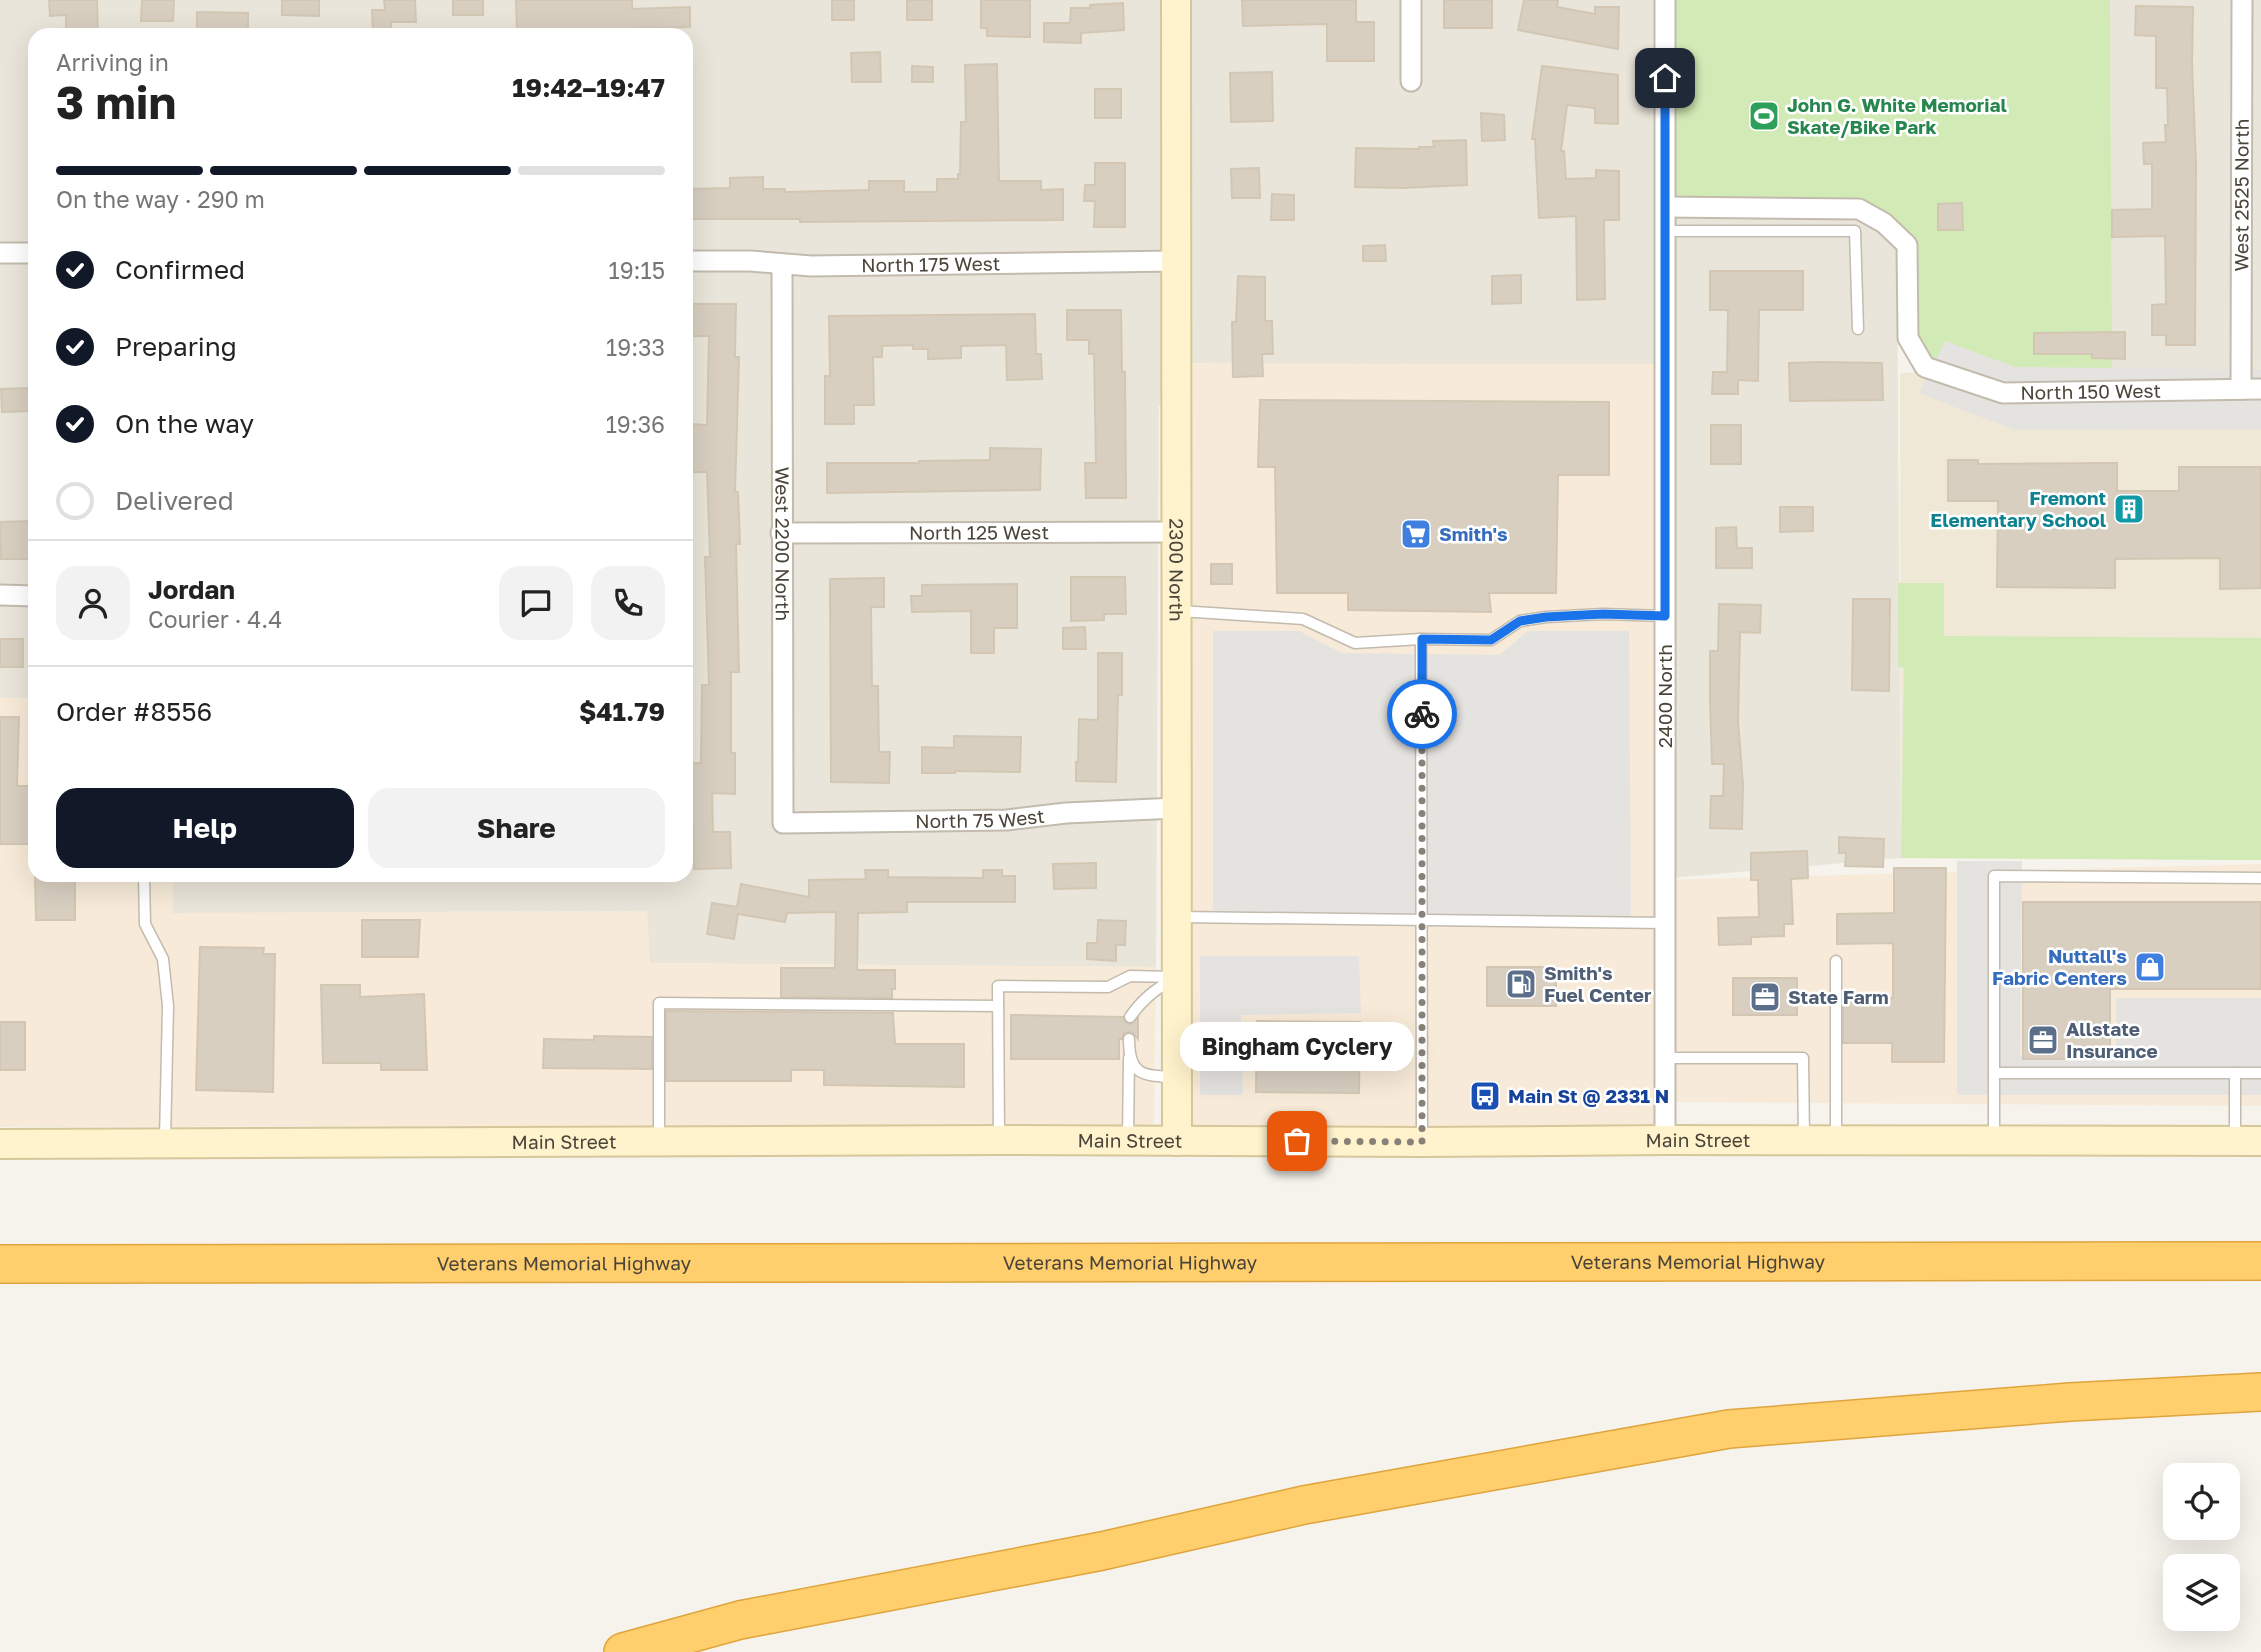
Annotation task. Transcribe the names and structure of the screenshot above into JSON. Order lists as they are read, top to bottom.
{
  "streets": {
    "highway": ["Veterans Memorial Highway"],
    "main road": ["2300 North", "Main Street"],
    "street": [
      "West 2525 North",
      "North 175 West",
      "North 150 West",
      "North 125 West",
      "West 2200 North",
      "2400 North",
      "North 75 West"
    ]
  },
  "crossings": [
    ["West 2525 North", "North 150 West"],
    ["North 175 West", "West 2200 North"],
    ["North 175 West", "2300 North"],
    ["North 150 West", "2400 North"],
    ["North 125 West", "West 2200 North"],
    ["North 125 West", "2300 North"],
    ["West 2200 North", "North 75 West"],
    ["2300 North", "North 75 West"],
    ["2300 North", "Main Street"],
    ["2400 North", "Main Street"]
  ],
  "places": {
    "sports": ["John G. White Memorial Skate/Bike Park"],
    "building": ["Fremont Elementary School"],
    "supermarket": ["Smith's"],
    "shop": ["Nuttall's Fabric Centers"],
    "fuel station": ["Smith's Fuel Center"],
    "office": ["State Farm", "Allstate Insurance"],
    "bus stop": ["Main St @ 2331 N"],
    "other": ["Bingham Cyclery"]
  },
  "page": {
    "heading": ["3 min", "Arriving in", "19:42–19:47"],
    "panel": [
      "Jordan",
      "Courier · 4.4",
      "Order #8556",
      "$41.79"
    ],
    "bar": "On the way · 290 m",
    "list": [
      ["Confirmed", "19:15"],
      ["Preparing", "19:33"],
      ["On the way", "19:36"],
      "Delivered"
    ],
    "buttons": ["Help", "Share"],
    "bubble": "Bingham Cyclery"
  }
}
